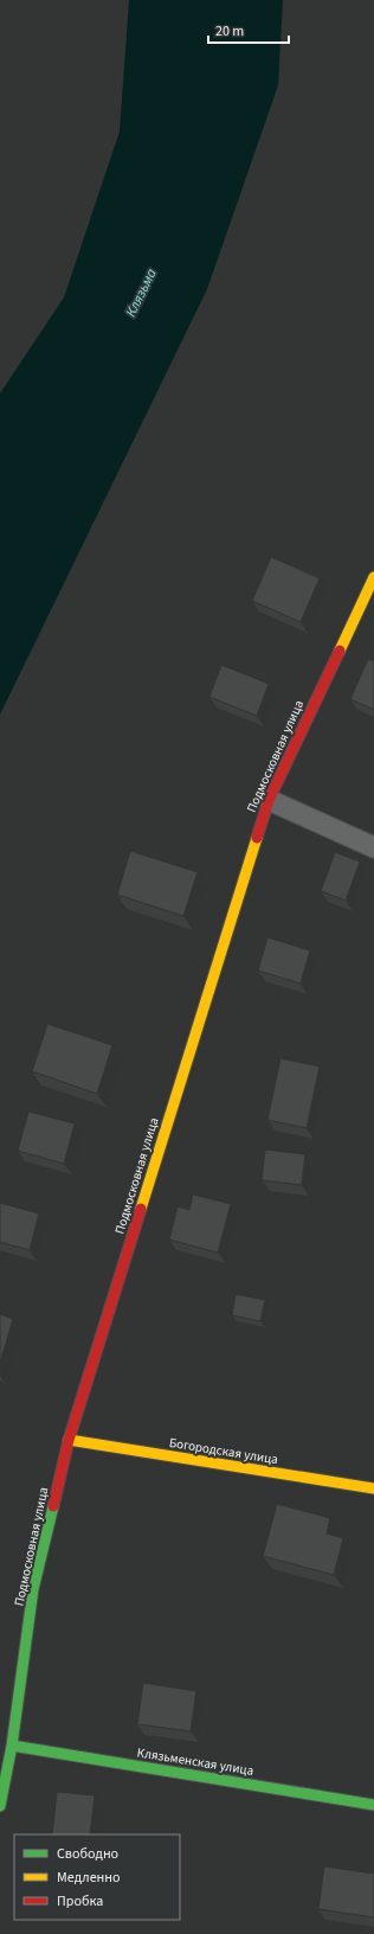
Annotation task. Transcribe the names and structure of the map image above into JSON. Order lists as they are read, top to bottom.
{
  "streets": {
    "street": ["Подмосковная улица", "Богородская улица", "Клязьменская улица"]
  },
  "crossings": [
    ["Подмосковная улица", "Богородская улица"],
    ["Подмосковная улица", "Клязьменская улица"]
  ],
  "water": ["Клязьма"],
  "legend": ["Свободно", "Медленно", "Пробка"],
  "scale_bar": "20 m"
}
